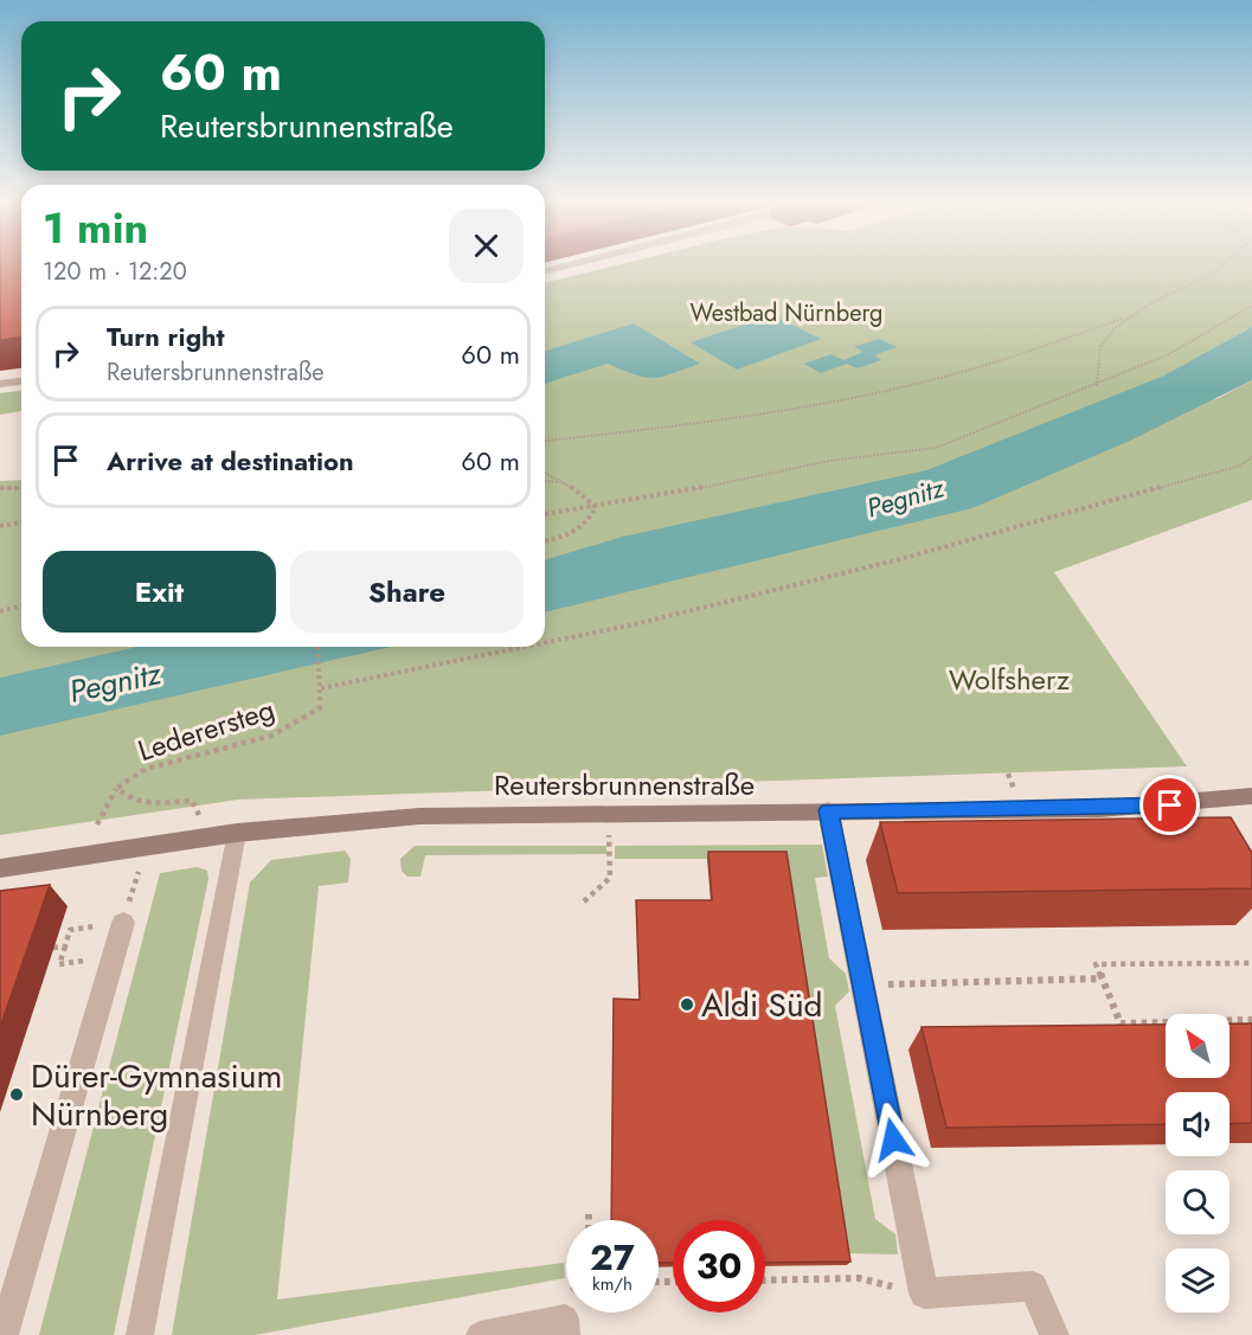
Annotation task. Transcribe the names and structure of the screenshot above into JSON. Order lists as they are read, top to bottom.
{
  "streets": {
    "street": ["Reutersbrunnenstraße"],
    "path": ["Lederersteg"]
  },
  "crossings": [
    ["Lederersteg", "Reutersbrunnenstraße"]
  ],
  "water": ["Pegnitz"],
  "parks": ["Westbad Nürnberg", "Wolfsherz"],
  "places": ["Aldi Süd", "Dürer-Gymnasium Nürnberg"],
  "north": "top left",
  "page": {
    "turn": ["60 m", "Reutersbrunnenstraße"],
    "heading": ["1 min", "120 m · 12:20"],
    "list": [
      {
        "name": "Turn right",
        "note": "Reutersbrunnenstraße",
        "value": "60 m"
      },
      {
        "name": "Arrive at destination",
        "value": "60 m"
      }
    ],
    "buttons": ["Exit", "Share"],
    "speed": "27 km/h",
    "limit": "30"
  }
}
